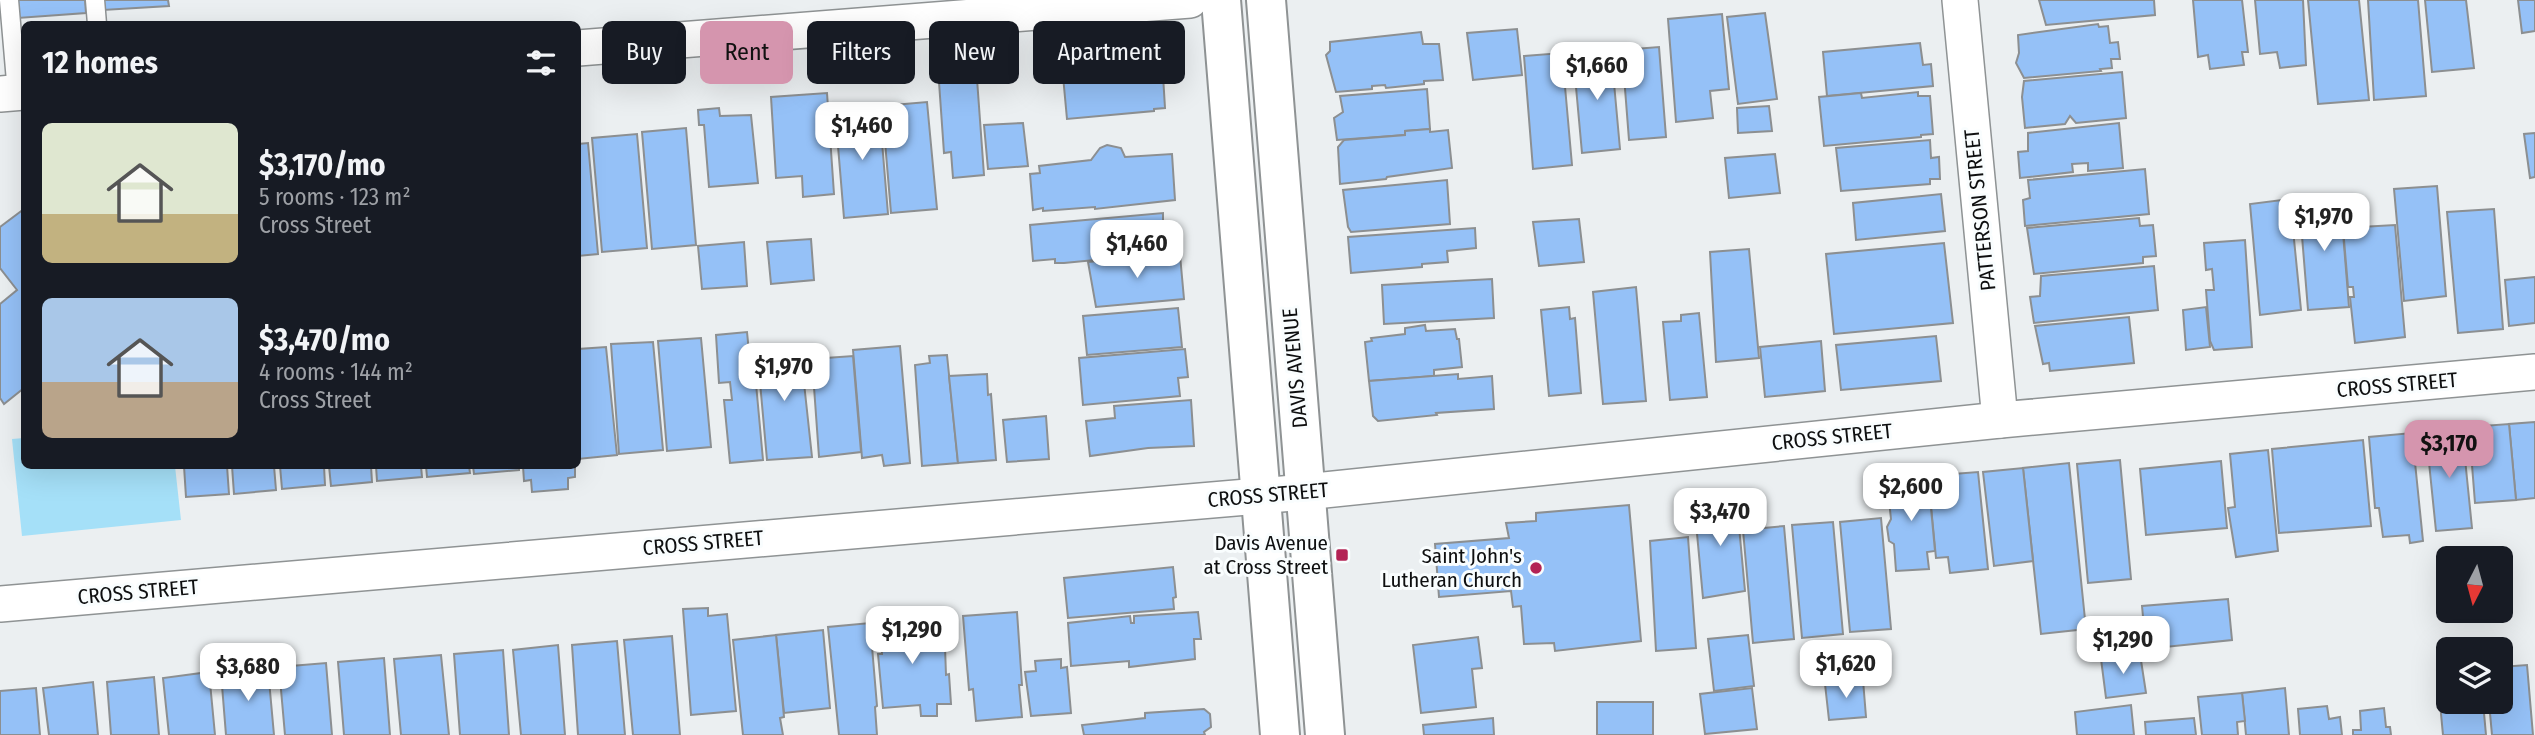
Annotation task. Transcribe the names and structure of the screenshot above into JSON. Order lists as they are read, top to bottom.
{
  "streets": {
    "street": ["PATTERSON STREET", "DAVIS AVENUE", "CROSS STREET"]
  },
  "crossings": [
    ["PATTERSON STREET", "CROSS STREET"],
    ["DAVIS AVENUE", "CROSS STREET"]
  ],
  "places": {
    "transit": ["Davis Avenue at Cross Street"],
    "other": ["Saint John's Lutheran Church"]
  },
  "north": "bottom",
  "page": {
    "chip": [
      "Buy",
      "Rent",
      "Filters",
      "New",
      "Apartment"
    ],
    "heading": "12 homes",
    "price": [
      "$1,660",
      "$1,460",
      "$1,970",
      "$1,460",
      "$1,970",
      "$3,170",
      "$2,600",
      "$3,470",
      "$1,290",
      "$1,290",
      "$1,620",
      "$3,680"
    ],
    "list": [
      {
        "name": "$3,170/mo",
        "note": "5 rooms · 123 m² · Cross Street"
      },
      {
        "name": "$3,470/mo",
        "note": "4 rooms · 144 m² · Cross Street"
      }
    ]
  }
}
